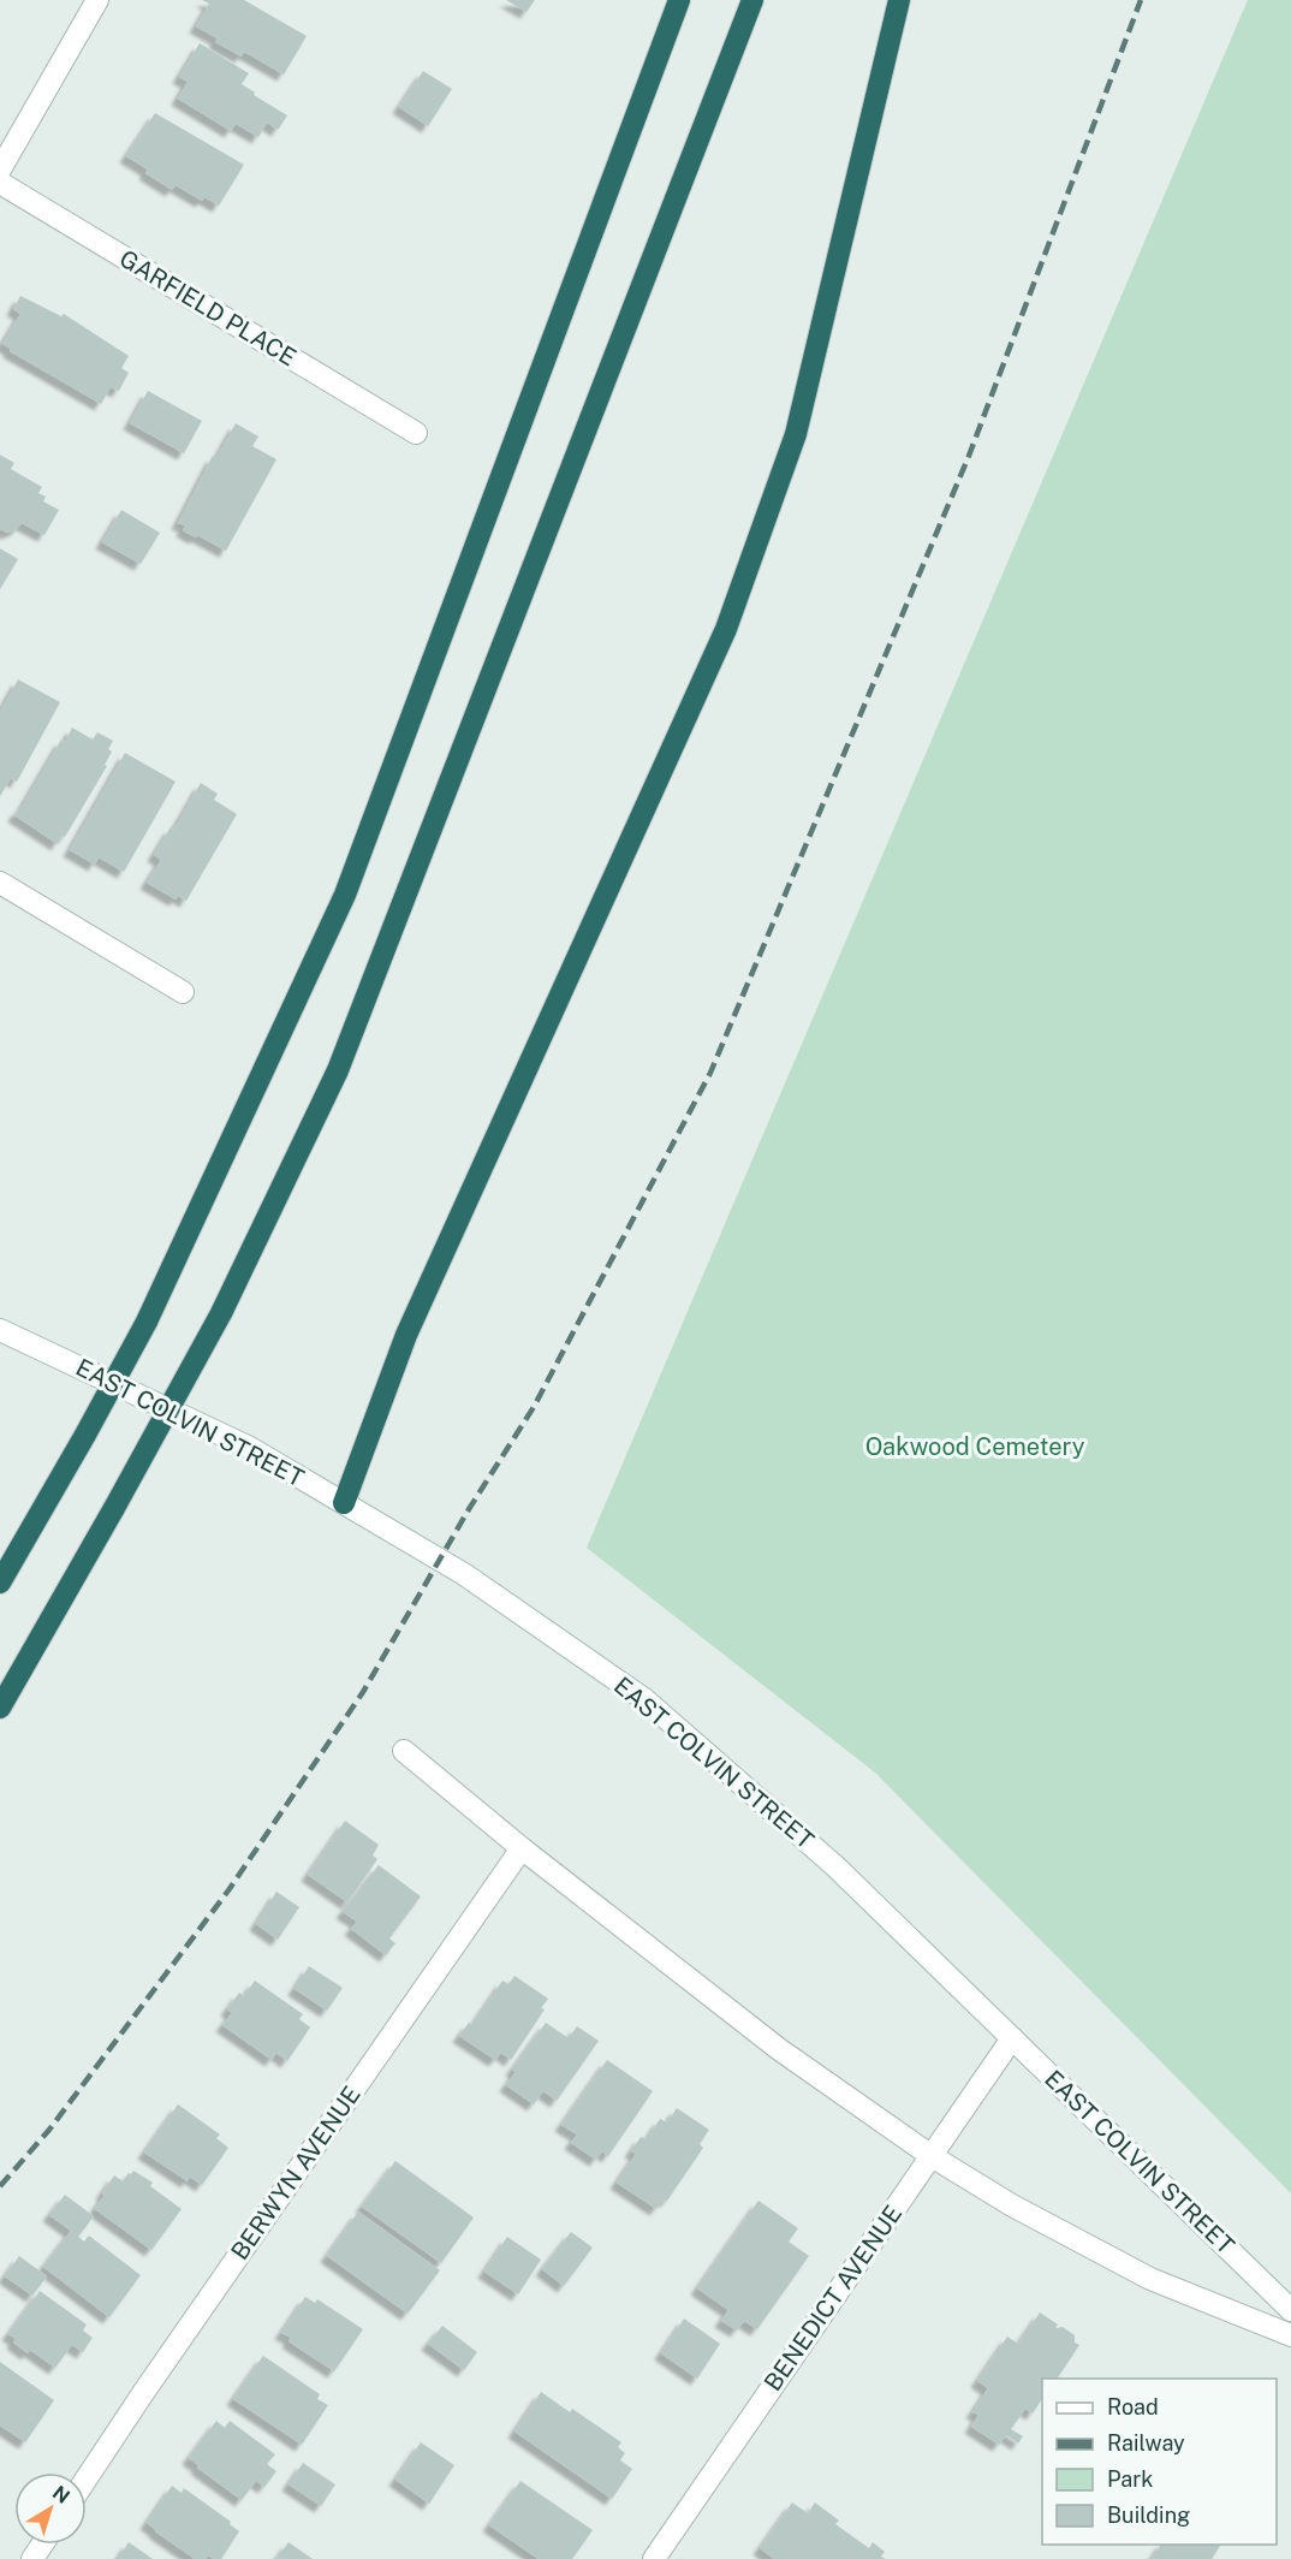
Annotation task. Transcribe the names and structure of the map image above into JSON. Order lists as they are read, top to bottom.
{
  "streets": {
    "street": [
      "GARFIELD PLACE",
      "EAST COLVIN STREET",
      "BERWYN AVENUE",
      "BENEDICT AVENUE"
    ]
  },
  "crossings": [
    ["EAST COLVIN STREET", "BENEDICT AVENUE"]
  ],
  "parks": ["Oakwood Cemetery"],
  "legend": [
    "Road",
    "Railway",
    "Park",
    "Building"
  ],
  "north": "top right"
}
